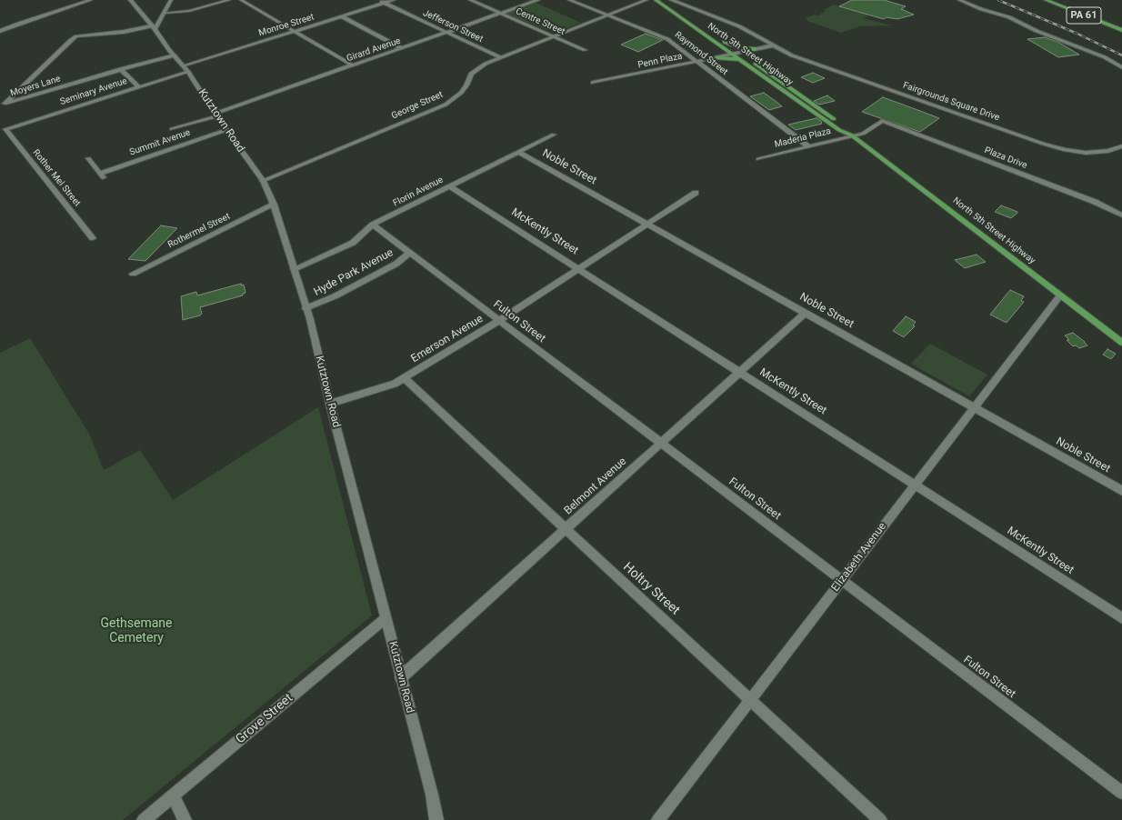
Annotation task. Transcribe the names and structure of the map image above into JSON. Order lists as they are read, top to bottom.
{
  "streets": {
    "main road": ["PA 61", "North 5th Street Highway"],
    "street": [
      "Centre Street",
      "Monroe Street",
      "Jefferson Street",
      "Girard Avenue",
      "Raymond Street",
      "Penn Plaza",
      "Moyers Lane",
      "Seminary Avenue",
      "Fairgrounds Square Drive",
      "George Street",
      "Kutztown Road",
      "Maderia Plaza",
      "Summit Avenue",
      "Plaza Drive",
      "Noble Street",
      "Rother Mel Street",
      "Florin Avenue",
      "Rothermel Street",
      "McKently Street",
      "Hyde Park Avenue",
      "Fulton Street",
      "Emerson Avenue",
      "Belmont Avenue",
      "Elizabeth Avenue",
      "Holtry Street",
      "Grove Street"
    ]
  },
  "crossings": [
    ["Centre Street", "Girard Avenue"],
    ["Centre Street", "George Street"],
    ["Monroe Street", "Jefferson Street"],
    ["Monroe Street", "Kutztown Road"],
    ["Jefferson Street", "Girard Avenue"],
    ["Jefferson Street", "George Street"],
    ["Girard Avenue", "Kutztown Road"],
    ["Raymond Street", "Penn Plaza"],
    ["Raymond Street", "George Street"],
    ["Raymond Street", "Maderia Plaza"],
    ["North 5th Street Highway", "Penn Plaza"],
    ["North 5th Street Highway", "Maderia Plaza"],
    ["North 5th Street Highway", "Elizabeth Avenue"],
    ["Moyers Lane", "Kutztown Road"],
    ["Seminary Avenue", "Kutztown Road"],
    ["Seminary Avenue", "Rother Mel Street"],
    ["George Street", "Kutztown Road"],
    ["Kutztown Road", "Summit Avenue"],
    ["Kutztown Road", "Florin Avenue"],
    ["Kutztown Road", "Rothermel Street"],
    ["Kutztown Road", "Hyde Park Avenue"],
    ["Kutztown Road", "Emerson Avenue"],
    ["Kutztown Road", "Belmont Avenue"],
    ["Kutztown Road", "Grove Street"],
    ["Maderia Plaza", "Plaza Drive"],
    ["Noble Street", "Florin Avenue"],
    ["Noble Street", "Emerson Avenue"],
    ["Noble Street", "Belmont Avenue"],
    ["Noble Street", "Elizabeth Avenue"],
    ["Florin Avenue", "McKently Street"],
    ["Florin Avenue", "Fulton Street"],
    ["McKently Street", "Emerson Avenue"],
    ["McKently Street", "Belmont Avenue"],
    ["McKently Street", "Elizabeth Avenue"],
    ["Hyde Park Avenue", "Fulton Street"],
    ["Fulton Street", "Emerson Avenue"],
    ["Fulton Street", "Belmont Avenue"],
    ["Fulton Street", "Elizabeth Avenue"],
    ["Emerson Avenue", "Holtry Street"],
    ["Belmont Avenue", "Holtry Street"],
    ["Elizabeth Avenue", "Holtry Street"]
  ],
  "parks": ["Gethsemane Cemetery"]
}
